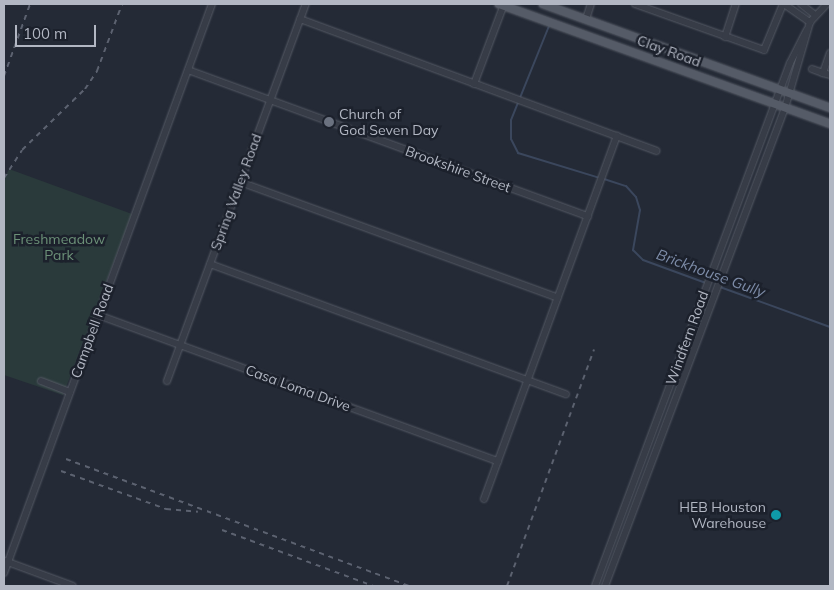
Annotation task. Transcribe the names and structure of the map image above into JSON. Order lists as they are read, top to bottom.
{
  "streets": {
    "main road": ["Clay Road"],
    "street": [
      "Brookshire Street",
      "Spring Valley Road",
      "Campbell Road",
      "Windfern Road",
      "Casa Loma Drive"
    ]
  },
  "crossings": [
    ["Clay Road", "Windfern Road"],
    ["Brookshire Street", "Spring Valley Road"],
    ["Brookshire Street", "Campbell Road"],
    ["Spring Valley Road", "Casa Loma Drive"],
    ["Campbell Road", "Casa Loma Drive"]
  ],
  "water": ["Brickhouse Gully"],
  "parks": ["Freshmeadow Park"],
  "places": ["Church of God Seven Day", "HEB Houston Warehouse"],
  "scale_bar": "100 m"
}
